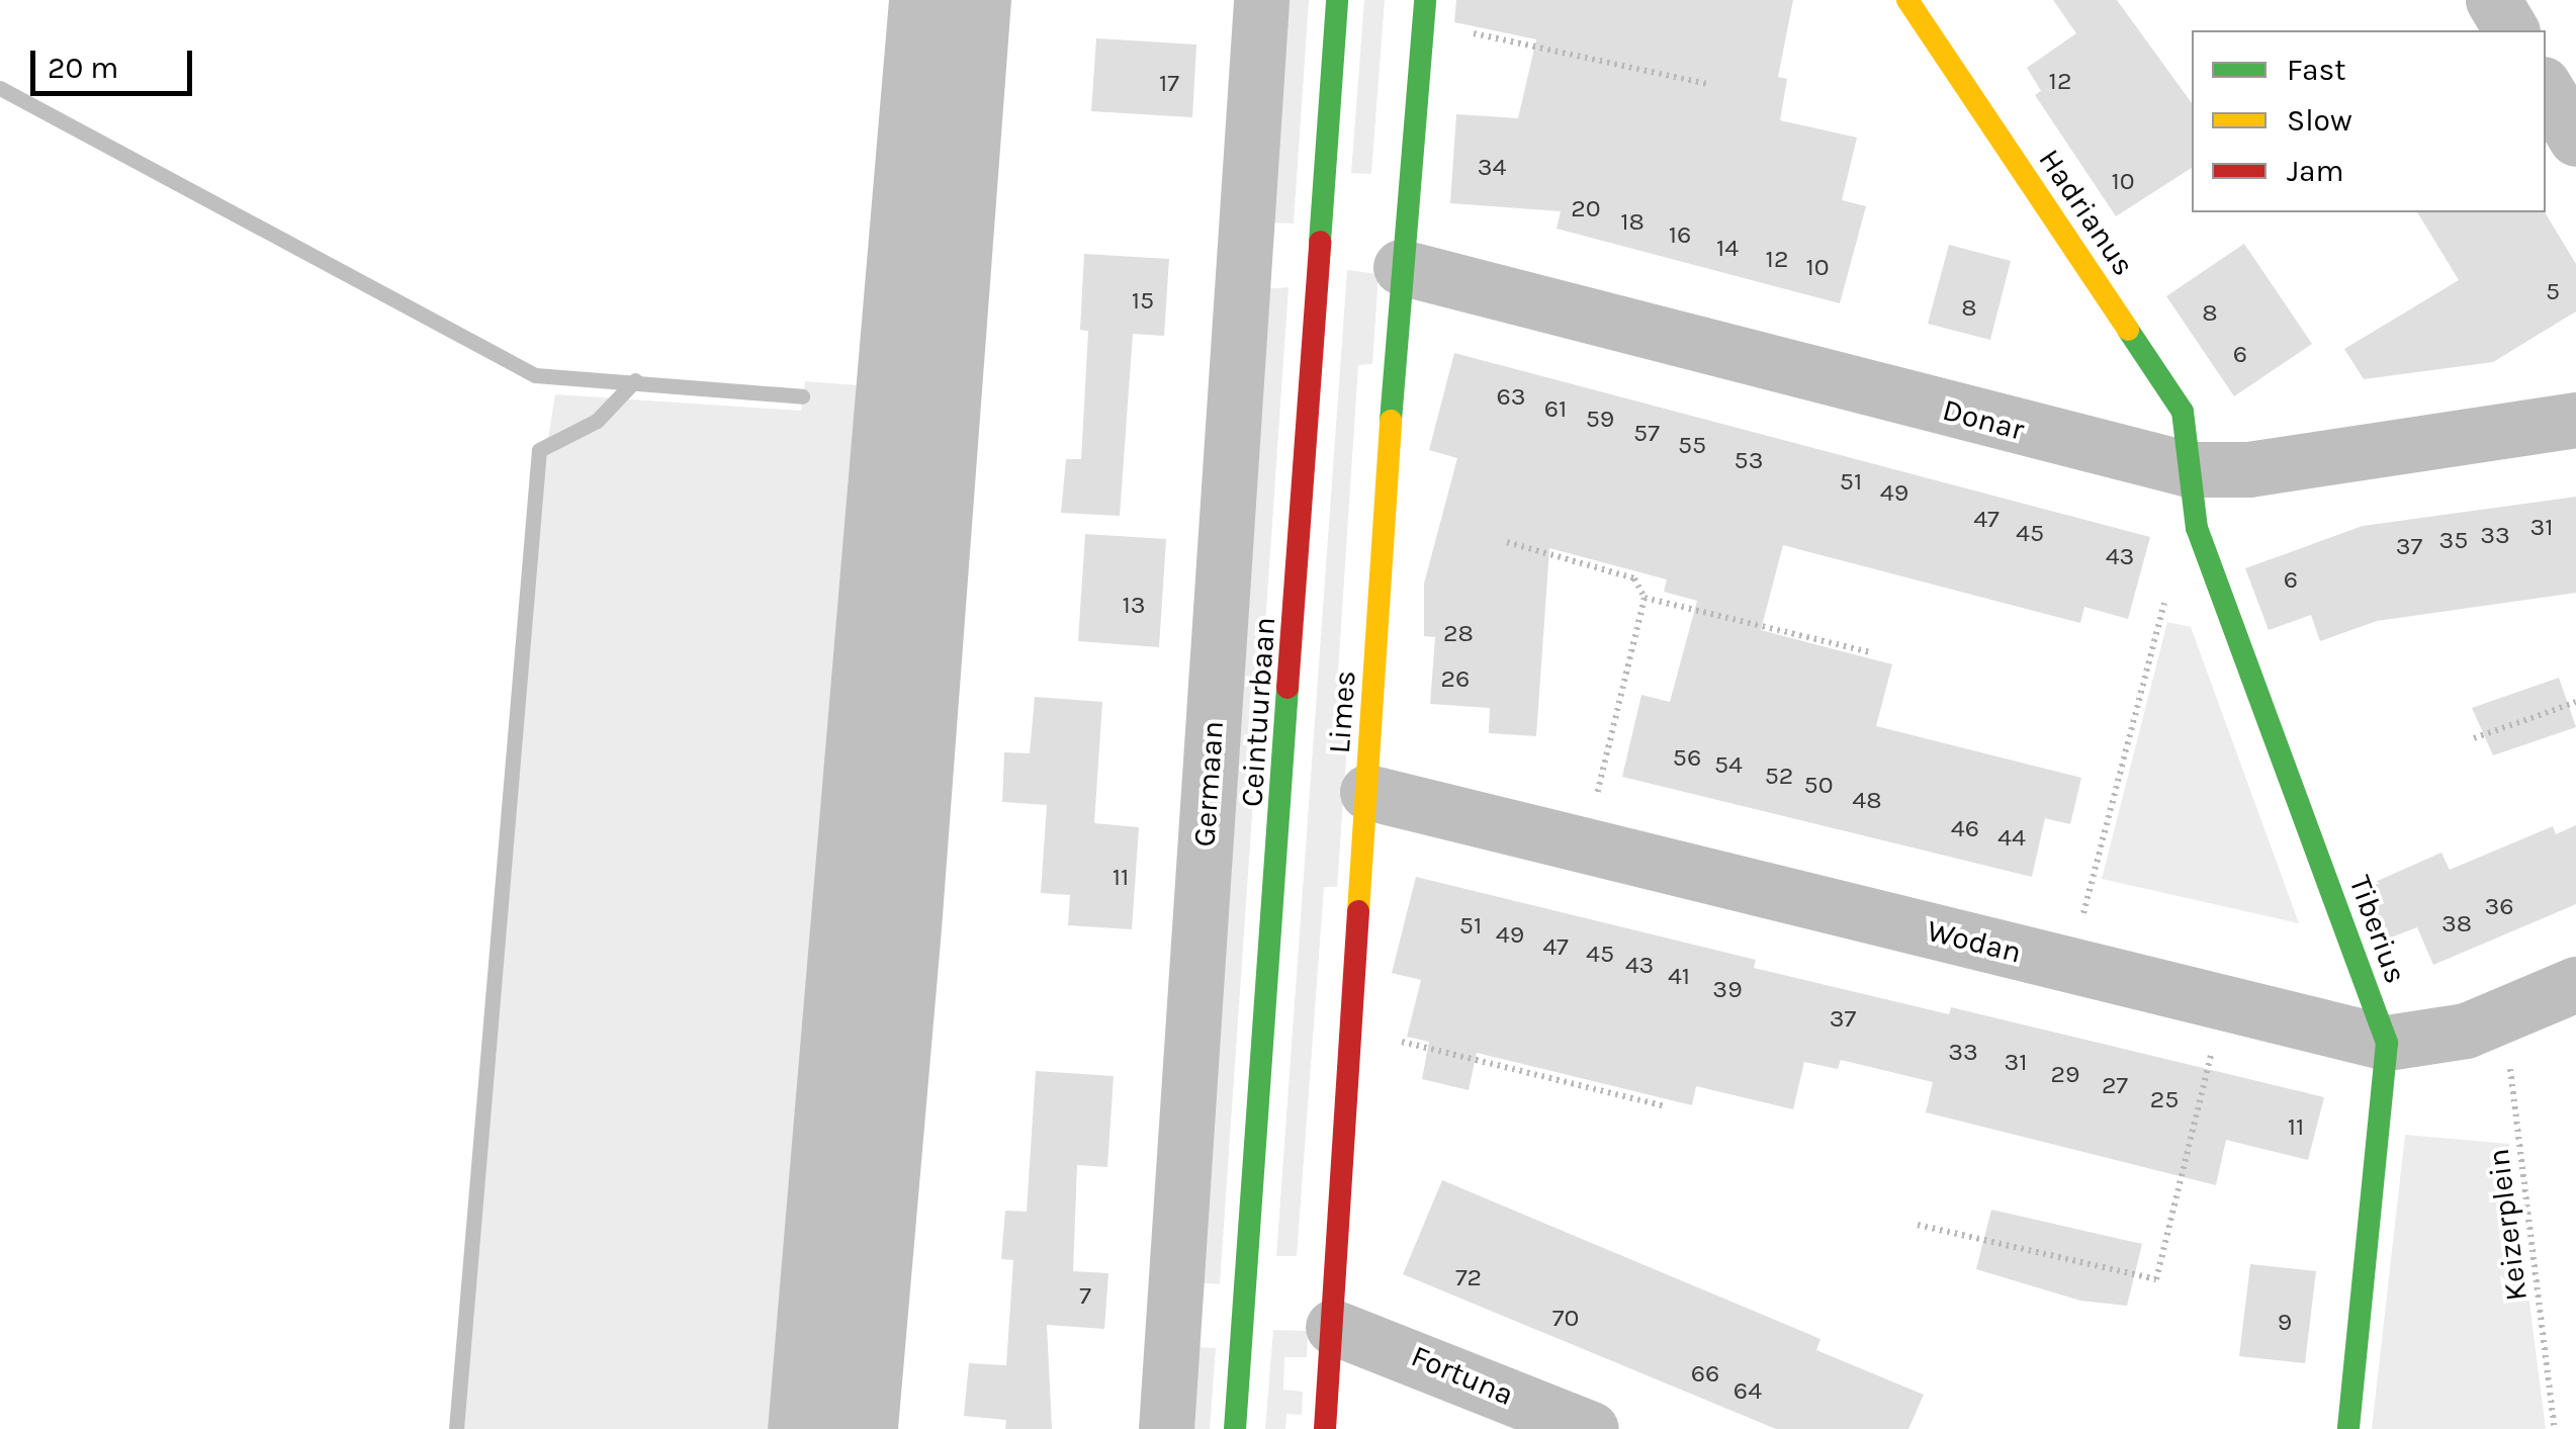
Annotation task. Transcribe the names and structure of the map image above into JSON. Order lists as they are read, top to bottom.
{
  "streets": {
    "street": [
      "Hadrianus",
      "Donar",
      "Ceintuurbaan",
      "Limes",
      "Germaan",
      "Tiberius",
      "Wodan",
      "Fortuna"
    ],
    "path": ["Keizerplein"]
  },
  "crossings": [
    ["Hadrianus", "Donar"],
    ["Hadrianus", "Tiberius"],
    ["Donar", "Limes"],
    ["Donar", "Tiberius"],
    ["Limes", "Wodan"],
    ["Limes", "Fortuna"],
    ["Tiberius", "Wodan"],
    ["Wodan", "Keizerplein"]
  ],
  "house_numbers": [
    "12",
    "17",
    "34",
    "10",
    "20",
    "18",
    "16",
    "14",
    "12",
    "10",
    "5",
    "15",
    "8",
    "8",
    "6",
    "63",
    "61",
    "59",
    "57",
    "55",
    "53",
    "51",
    "49",
    "47",
    "31",
    "45",
    "33",
    "35",
    "37",
    "43",
    "6",
    "13",
    "28",
    "26",
    "56",
    "54",
    "52",
    "50",
    "48",
    "46",
    "44",
    "11",
    "36",
    "38",
    "51",
    "49",
    "47",
    "45",
    "43",
    "41",
    "39",
    "37",
    "33",
    "31",
    "29",
    "27",
    "25",
    "11",
    "72",
    "7",
    "70",
    "9",
    "66",
    "64"
  ],
  "legend": ["Fast", "Slow", "Jam"],
  "scale_bar": "20 m"
}
